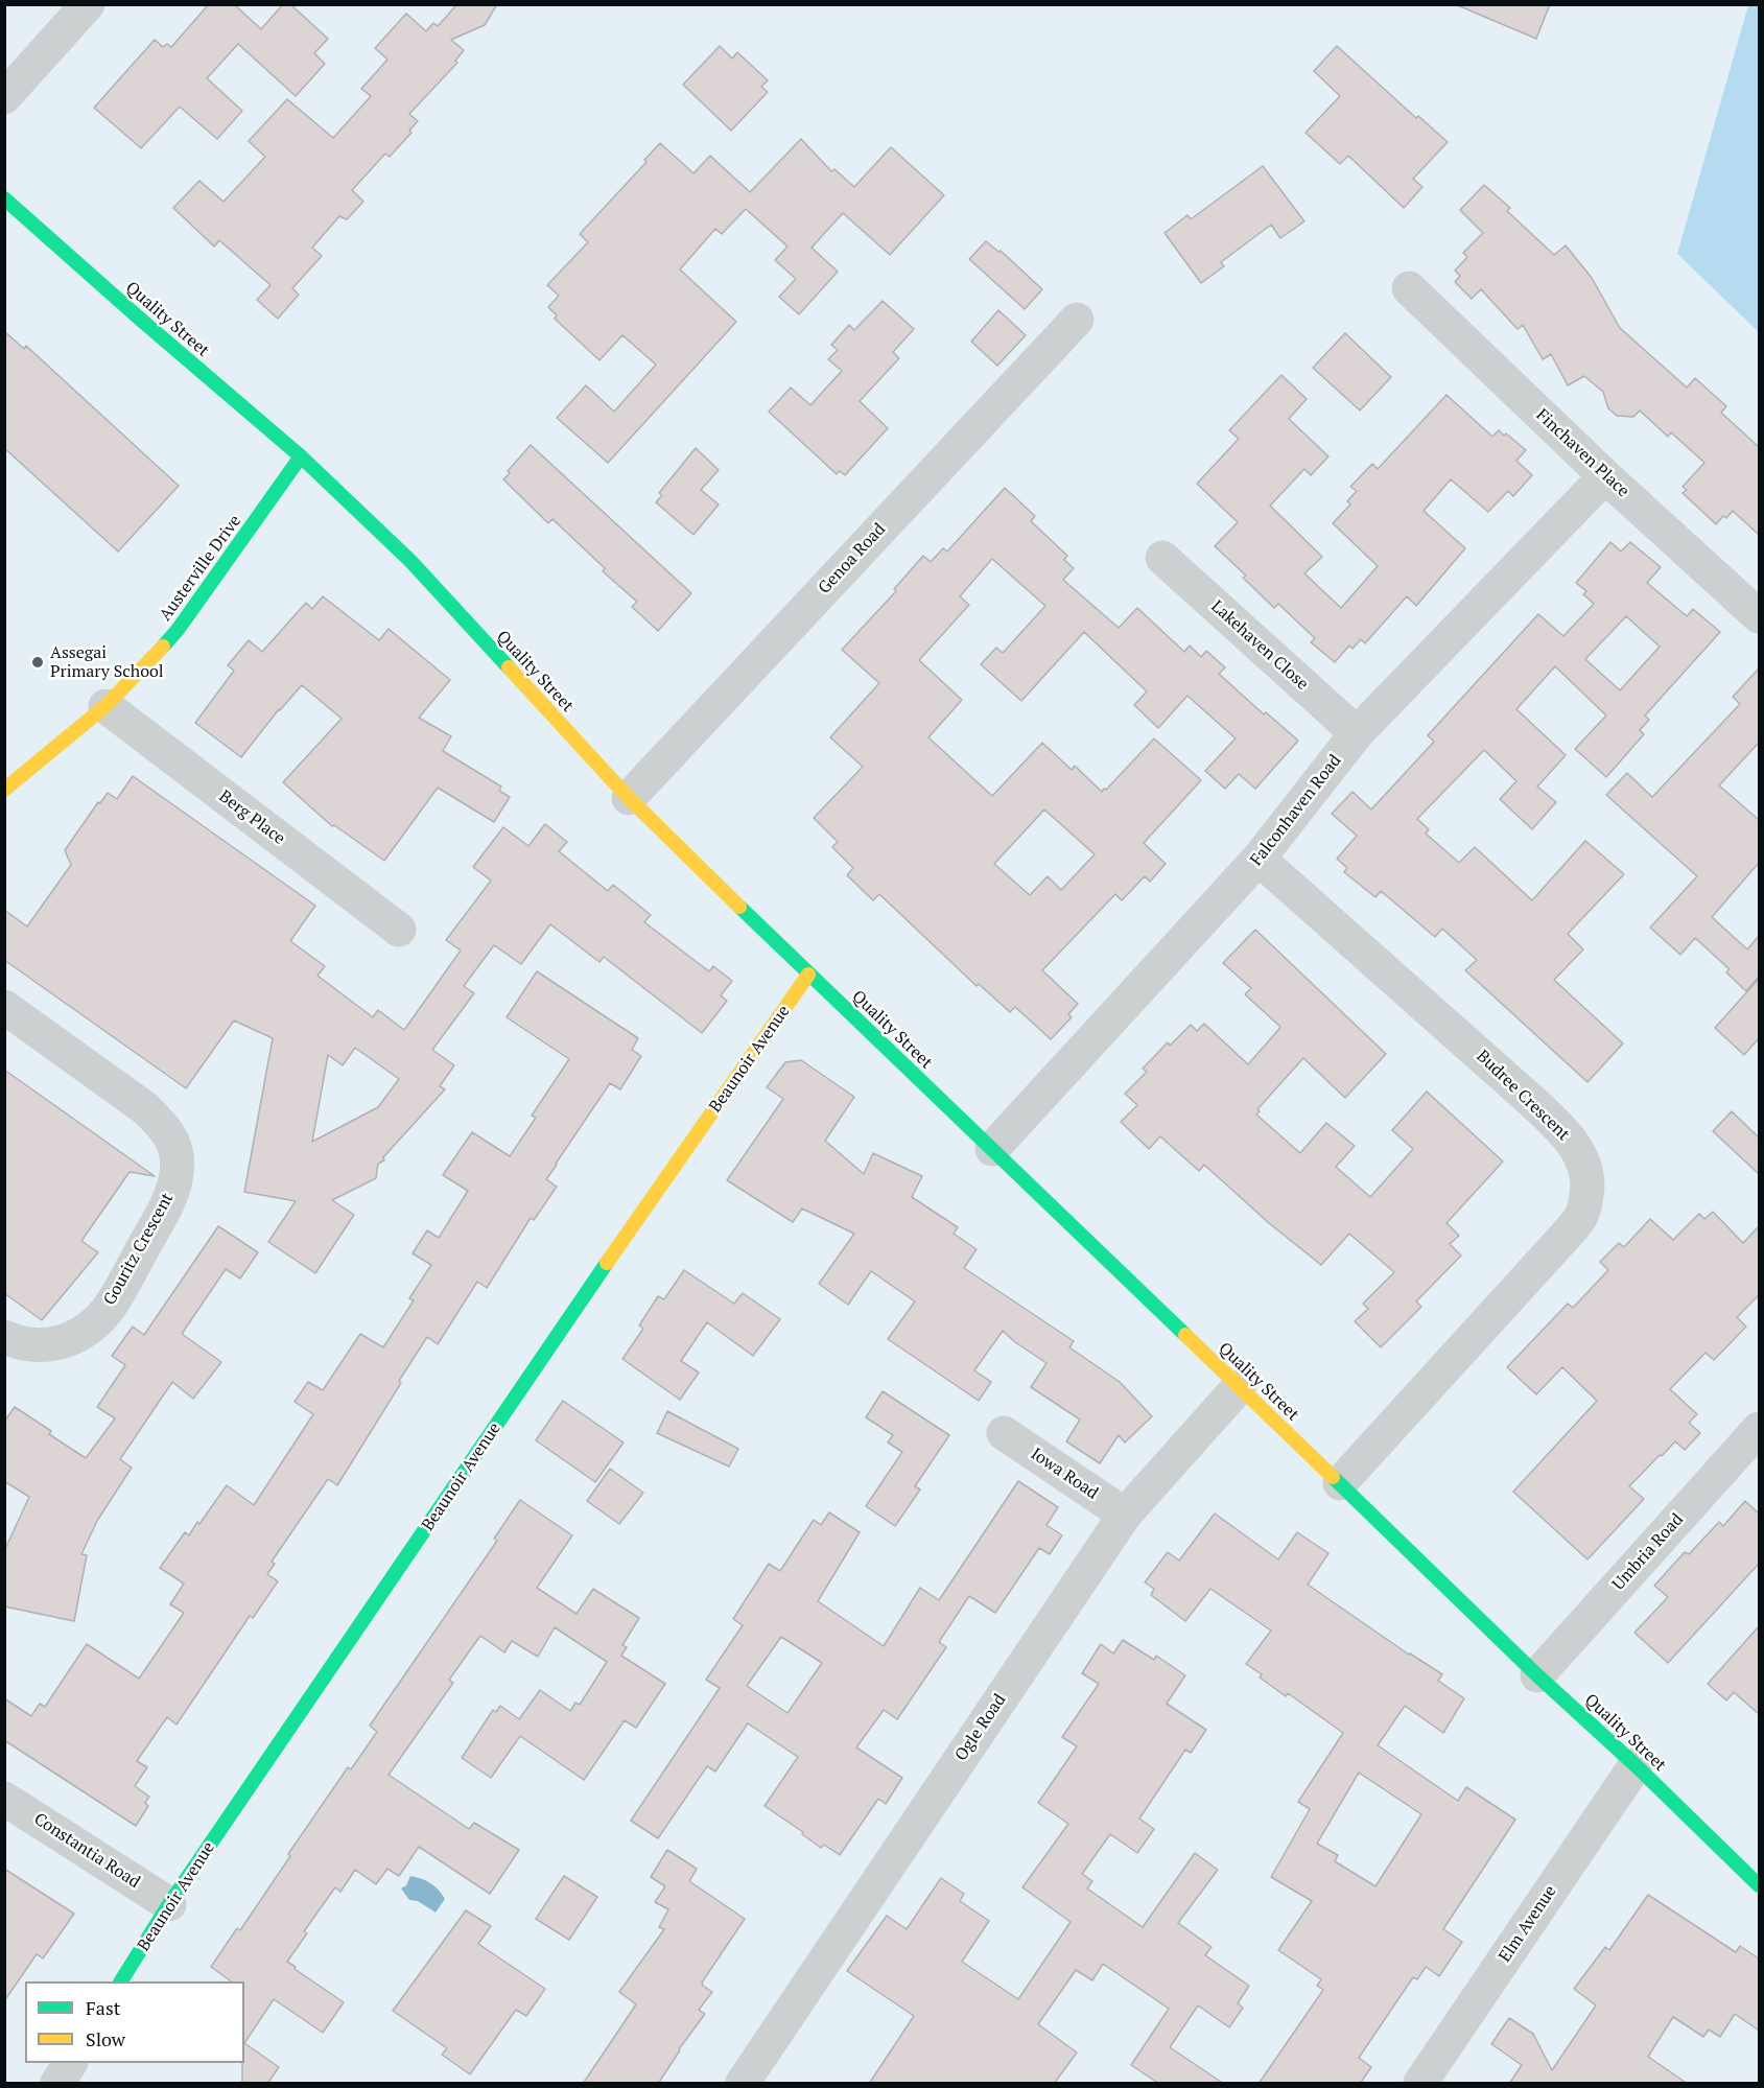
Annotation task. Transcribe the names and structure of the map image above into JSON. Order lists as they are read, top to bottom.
{
  "streets": {
    "street": [
      "Quality Street",
      "Finchaven Place",
      "Genoa Road",
      "Austerville Drive",
      "Lakehaven Close",
      "Falconhaven Road",
      "Berg Place",
      "Beaunoir Avenue",
      "Budree Crescent",
      "Gouritz Crescent",
      "Iowa Road",
      "Umbria Road",
      "Ogle Road",
      "Constantia Road",
      "Elm Avenue"
    ]
  },
  "crossings": [
    ["Quality Street", "Genoa Road"],
    ["Quality Street", "Austerville Drive"],
    ["Quality Street", "Falconhaven Road"],
    ["Quality Street", "Beaunoir Avenue"],
    ["Quality Street", "Budree Crescent"],
    ["Quality Street", "Umbria Road"],
    ["Quality Street", "Ogle Road"],
    ["Quality Street", "Elm Avenue"],
    ["Finchaven Place", "Falconhaven Road"],
    ["Austerville Drive", "Berg Place"],
    ["Lakehaven Close", "Falconhaven Road"],
    ["Falconhaven Road", "Budree Crescent"],
    ["Beaunoir Avenue", "Constantia Road"],
    ["Iowa Road", "Ogle Road"]
  ],
  "places": ["Assegai Primary School"],
  "legend": ["Fast", "Slow"]
}
